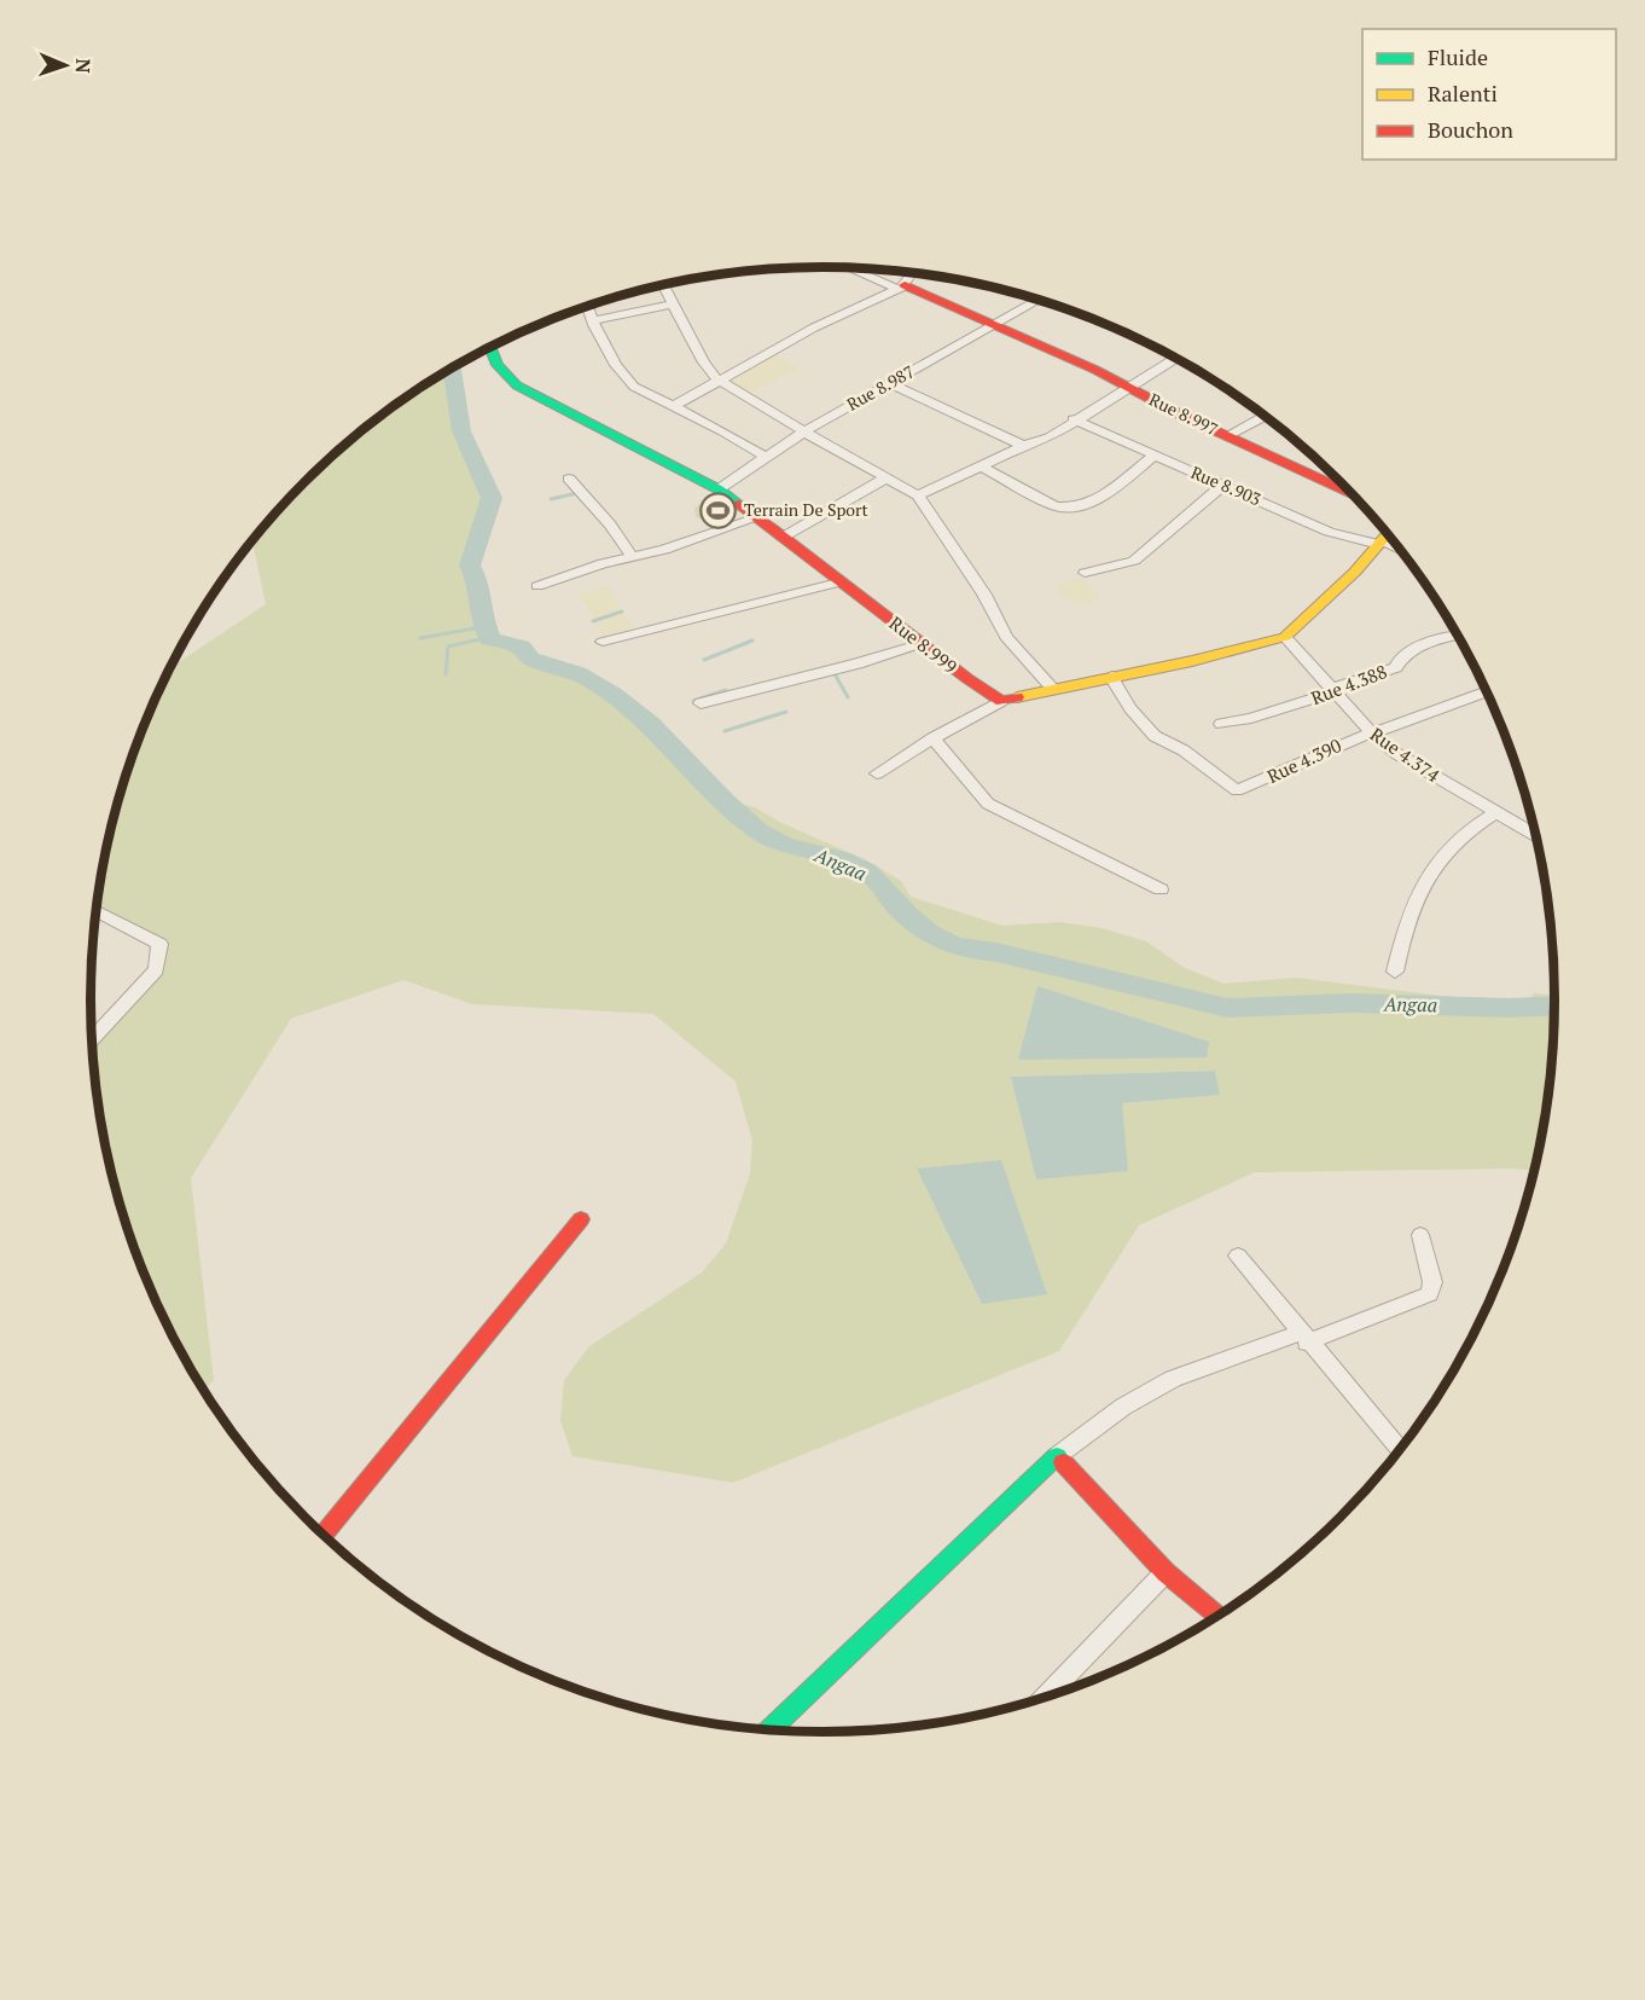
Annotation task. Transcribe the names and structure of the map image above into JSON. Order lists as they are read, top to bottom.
{
  "streets": {
    "street": [
      "Rue 8.987",
      "Rue 8.997",
      "Rue 8.903",
      "Rue 8.999",
      "Rue 4.388",
      "Rue 4.374",
      "Rue 4.390"
    ]
  },
  "crossings": [
    ["Rue 8.987", "Rue 8.997"],
    ["Rue 8.987", "Rue 8.999"],
    ["Rue 4.388", "Rue 4.374"],
    ["Rue 4.374", "Rue 4.390"]
  ],
  "water": ["Angaa"],
  "places": {
    "sports": ["Terrain De Sport"]
  },
  "legend": ["Fluide", "Ralenti", "Bouchon"],
  "north": "right"
}
